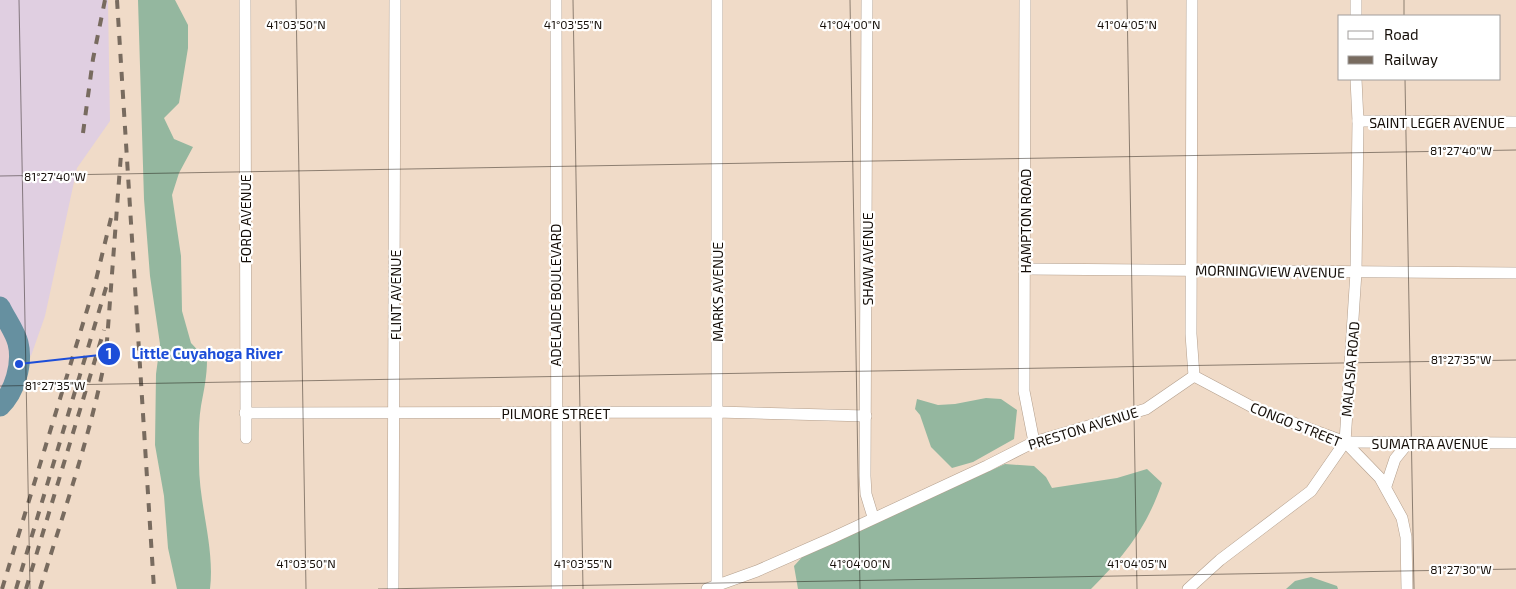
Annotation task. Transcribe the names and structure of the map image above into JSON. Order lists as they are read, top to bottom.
{
  "streets": {
    "street": [
      "SAINT LEGER AVENUE",
      "FORD AVENUE",
      "HAMPTON ROAD",
      "SHAW AVENUE",
      "MORNINGVIEW AVENUE",
      "MARKS AVENUE",
      "FLINT AVENUE",
      "ADELAIDE BOULEVARD",
      "MALASIA ROAD",
      "PILMORE STREET",
      "CONGO STREET",
      "PRESTON AVENUE",
      "SUMATRA AVENUE"
    ]
  },
  "crossings": [
    ["SAINT LEGER AVENUE", "MALASIA ROAD"],
    ["FORD AVENUE", "PILMORE STREET"],
    ["HAMPTON ROAD", "MORNINGVIEW AVENUE"],
    ["HAMPTON ROAD", "PRESTON AVENUE"],
    ["SHAW AVENUE", "PILMORE STREET"],
    ["SHAW AVENUE", "PRESTON AVENUE"],
    ["MORNINGVIEW AVENUE", "MALASIA ROAD"],
    ["MARKS AVENUE", "PILMORE STREET"],
    ["MARKS AVENUE", "PRESTON AVENUE"],
    ["FLINT AVENUE", "PILMORE STREET"],
    ["ADELAIDE BOULEVARD", "PILMORE STREET"],
    ["MALASIA ROAD", "CONGO STREET"],
    ["MALASIA ROAD", "SUMATRA AVENUE"],
    ["CONGO STREET", "PRESTON AVENUE"],
    ["CONGO STREET", "SUMATRA AVENUE"]
  ],
  "places": ["Little Cuyahoga River"],
  "legend": ["Road", "Railway"],
  "coordinates": [
    "41°03'50\"N",
    "41°03'55\"N",
    "41°04'00\"N",
    "41°04'05\"N",
    "81°27'40\"W",
    "81°27'35\"W",
    "81°27'30\"W"
  ]
}
